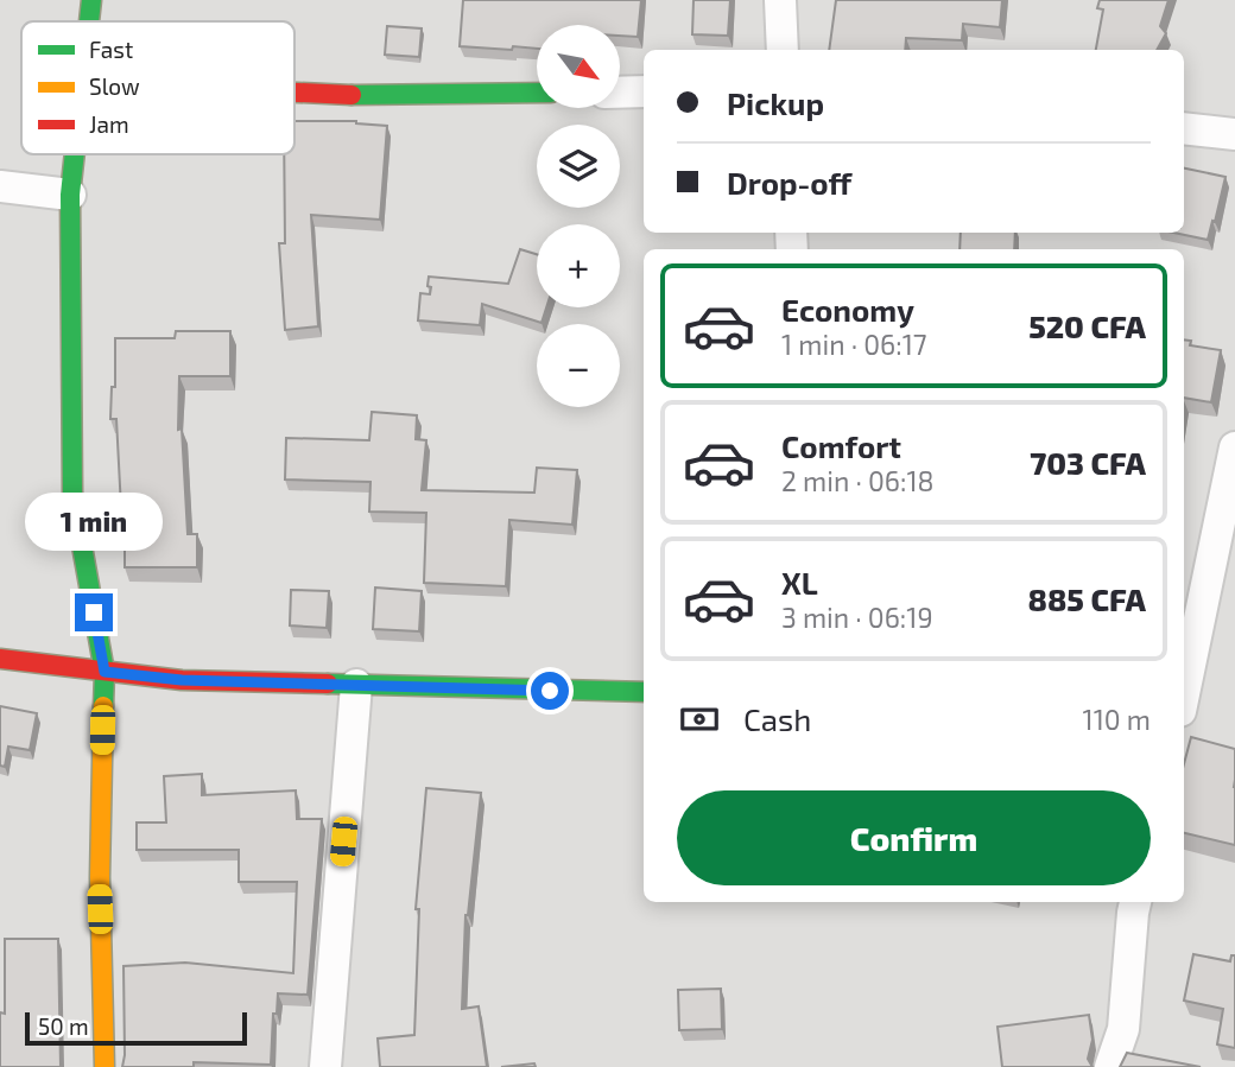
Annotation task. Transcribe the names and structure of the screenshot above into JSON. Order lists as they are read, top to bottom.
{
  "legend": ["Fast", "Slow", "Jam"],
  "scale_bar": "50 m",
  "north": "bottom right",
  "page": {
    "map_buttons": ["+", "−"],
    "banner": ["Pickup", "Drop-off"],
    "list": [
      {
        "name": "Economy",
        "note": "1 min · 06:17",
        "value": "520 CFA"
      },
      {
        "name": "Comfort",
        "note": "2 min · 06:18",
        "value": "703 CFA"
      },
      {
        "name": "XL",
        "note": "3 min · 06:19",
        "value": "885 CFA"
      }
    ],
    "bubble": "1 min",
    "pay": ["Cash", "110 m"],
    "buttons": "Confirm",
    "scale": "50 m"
  }
}
